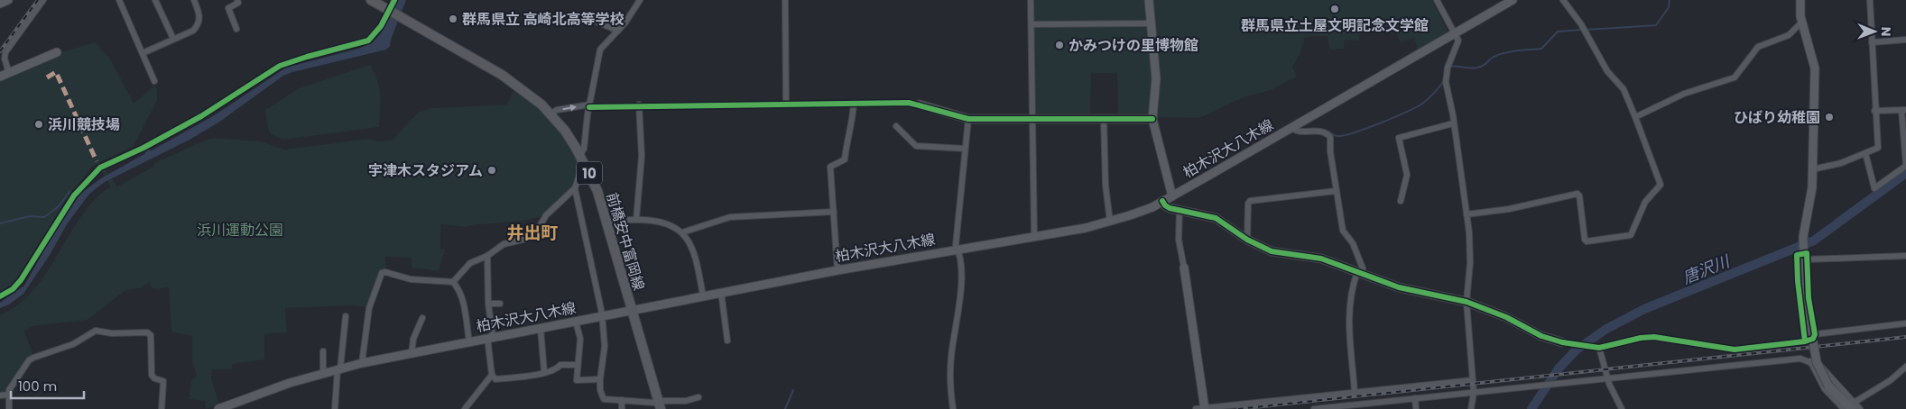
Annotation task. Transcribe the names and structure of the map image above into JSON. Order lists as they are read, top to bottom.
{
  "streets": {
    "main road": ["10", "前橋安中富岡線"],
    "street": ["柏木沢大八木線"]
  },
  "crossings": [
    ["柏木沢大八木線", "前橋安中富岡線"]
  ],
  "districts": ["井出町"],
  "water": ["唐沢川"],
  "parks": ["浜川運動公園"],
  "places": [
    "群馬県立土屋文明記念文学館",
    "群馬県立 高崎北高等学校",
    "かみつけの里博物館",
    "ひばり幼稚園",
    "浜川競技場",
    "宇津木スタジアム"
  ],
  "scale_bar": "100 m",
  "north": "right"
}
